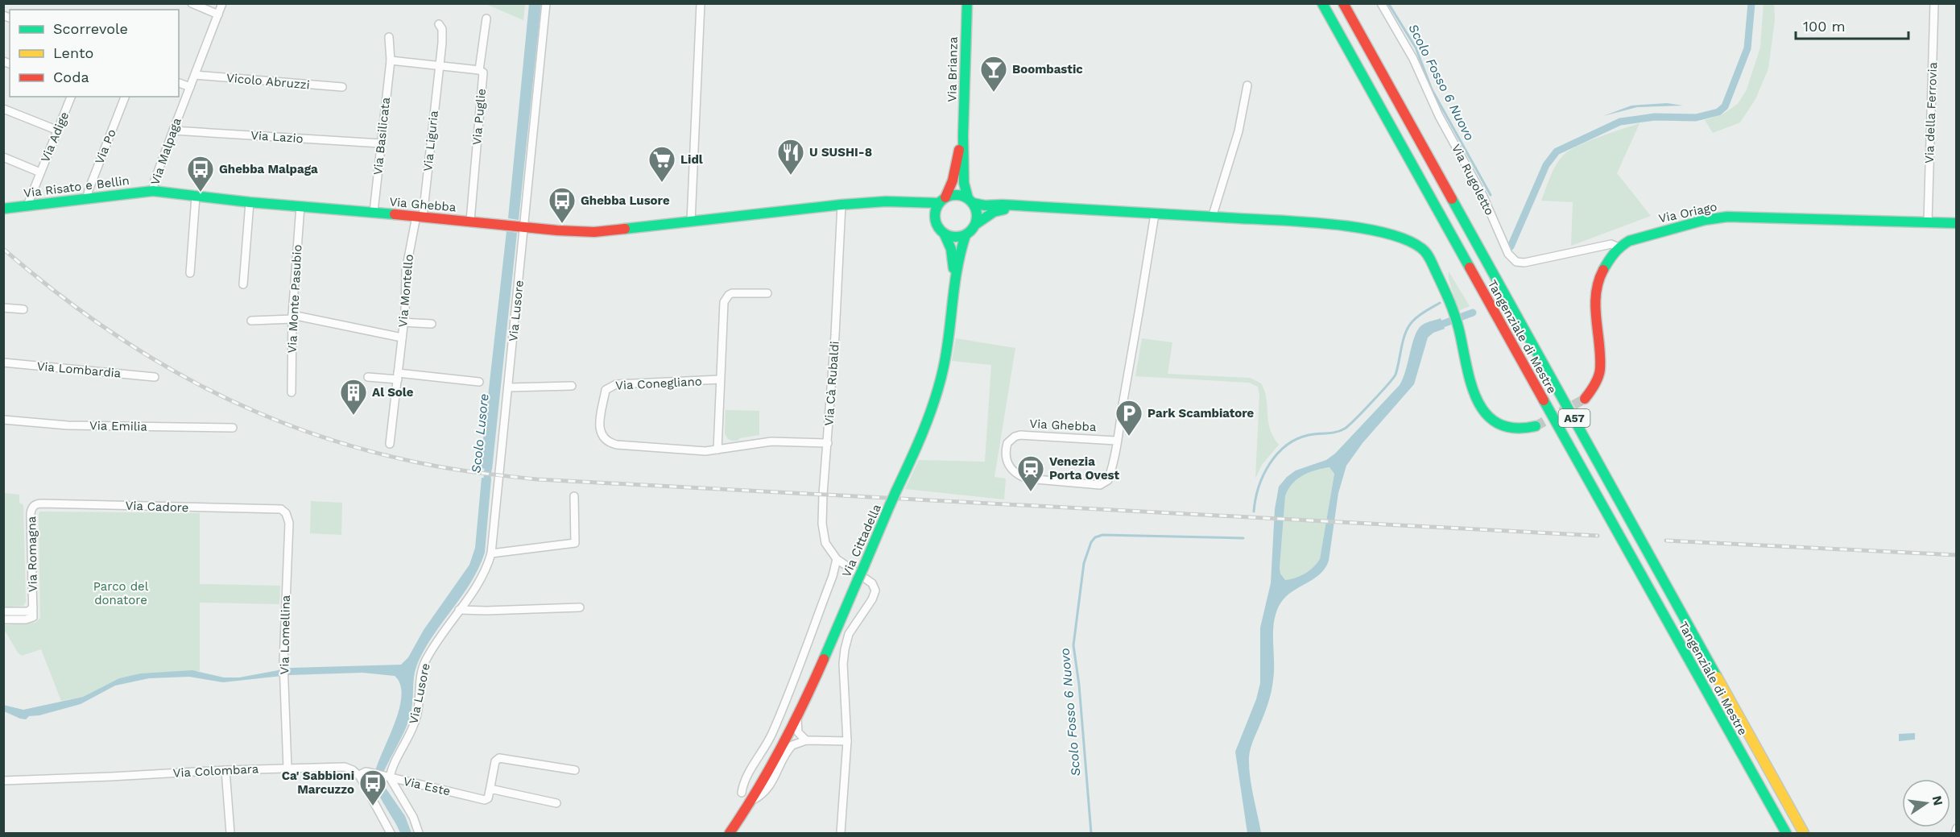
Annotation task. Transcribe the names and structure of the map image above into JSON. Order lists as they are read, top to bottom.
{
  "streets": {
    "main road": [
      "Via Brianza",
      "Via Risato e Bellin",
      "Via Ghebba",
      "Via Oriago",
      "Tangenziale di Mestre",
      "A57",
      "Via Cittadella"
    ],
    "street": [
      "Vicolo Abruzzi",
      "Via della Ferrovia",
      "Via Puglie",
      "Via Basilicata",
      "Via Adige",
      "Via Lazio",
      "Via Liguria",
      "Via Po",
      "Via Malpaga",
      "Via Rugoletto",
      "Via Montello",
      "Via Monte Pasubio",
      "Via Lusore",
      "Via Lombardia",
      "Via Conegliano",
      "Via Cà Rubaldi",
      "Via Emilia",
      "Via Cadore",
      "Via Romagna",
      "Via Lomellina",
      "Via Colombara",
      "Via Este"
    ]
  },
  "crossings": [
    ["Via Brianza", "Via Ghebba"],
    ["Via Brianza", "Via Cittadella"],
    ["Vicolo Abruzzi", "Via Malpaga"],
    ["Via della Ferrovia", "Via Oriago"],
    ["Via Puglie", "Via Basilicata"],
    ["Via Puglie", "Via Liguria"],
    ["Via Puglie", "Via Ghebba"],
    ["Via Basilicata", "Via Lazio"],
    ["Via Basilicata", "Via Ghebba"],
    ["Via Adige", "Via Risato e Bellin"],
    ["Via Lazio", "Via Malpaga"],
    ["Via Liguria", "Via Ghebba"],
    ["Via Liguria", "Via Montello"],
    ["Via Po", "Via Risato e Bellin"],
    ["Via Malpaga", "Via Risato e Bellin"],
    ["Via Malpaga", "Via Ghebba"],
    ["Via Rugoletto", "Via Oriago"],
    ["Via Risato e Bellin", "Via Ghebba"],
    ["Via Ghebba", "Via Montello"],
    ["Via Ghebba", "Via Monte Pasubio"],
    ["Via Ghebba", "Via Lusore"],
    ["Via Ghebba", "Via Cà Rubaldi"],
    ["Via Ghebba", "Via Cittadella"],
    ["Via Montello", "Via Monte Pasubio"],
    ["Via Lusore", "Via Este"],
    ["Via Conegliano", "Via Cà Rubaldi"],
    ["Via Cadore", "Via Romagna"],
    ["Via Cadore", "Via Lomellina"],
    ["Via Lomellina", "Via Colombara"],
    ["Via Colombara", "Via Este"]
  ],
  "water": ["Scolo Fosso 6 Nuovo", "Scolo Lusore"],
  "parks": ["Parco del donatore"],
  "places": {
    "bar": ["Boombastic"],
    "restaurant": ["U SUSHI-8"],
    "supermarket": ["Lidl"],
    "bus stop": ["Ghebba Malpaga", "Ghebba Lusore", "Ca' Sabbioni Marcuzzo"],
    "building": ["Al Sole"],
    "parking": ["Park Scambiatore"],
    "station": ["Venezia Porta Ovest"]
  },
  "legend": ["Scorrevole", "Lento", "Coda"],
  "scale_bar": "100 m",
  "north": "right"
}
